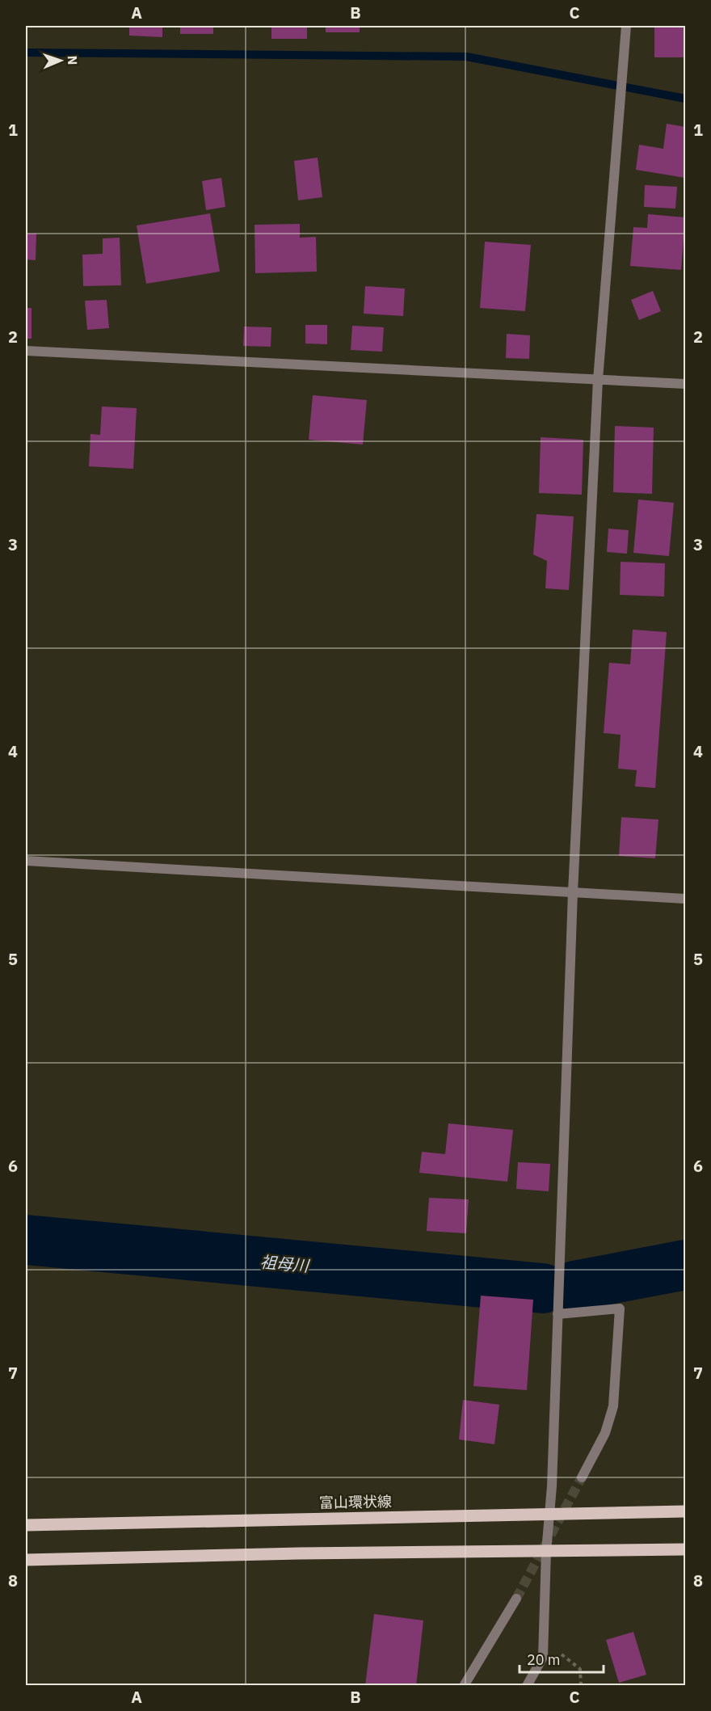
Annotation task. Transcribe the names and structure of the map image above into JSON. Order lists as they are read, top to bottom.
{
  "streets": {
    "main road": ["富山環状線"]
  },
  "water": ["祖母川"],
  "scale_bar": "20 m",
  "north": "right",
  "grid": {
    "columns": ["A", "B", "C"],
    "rows": [
      "1",
      "2",
      "3",
      "4",
      "5",
      "6",
      "7",
      "8"
    ]
  }
}
